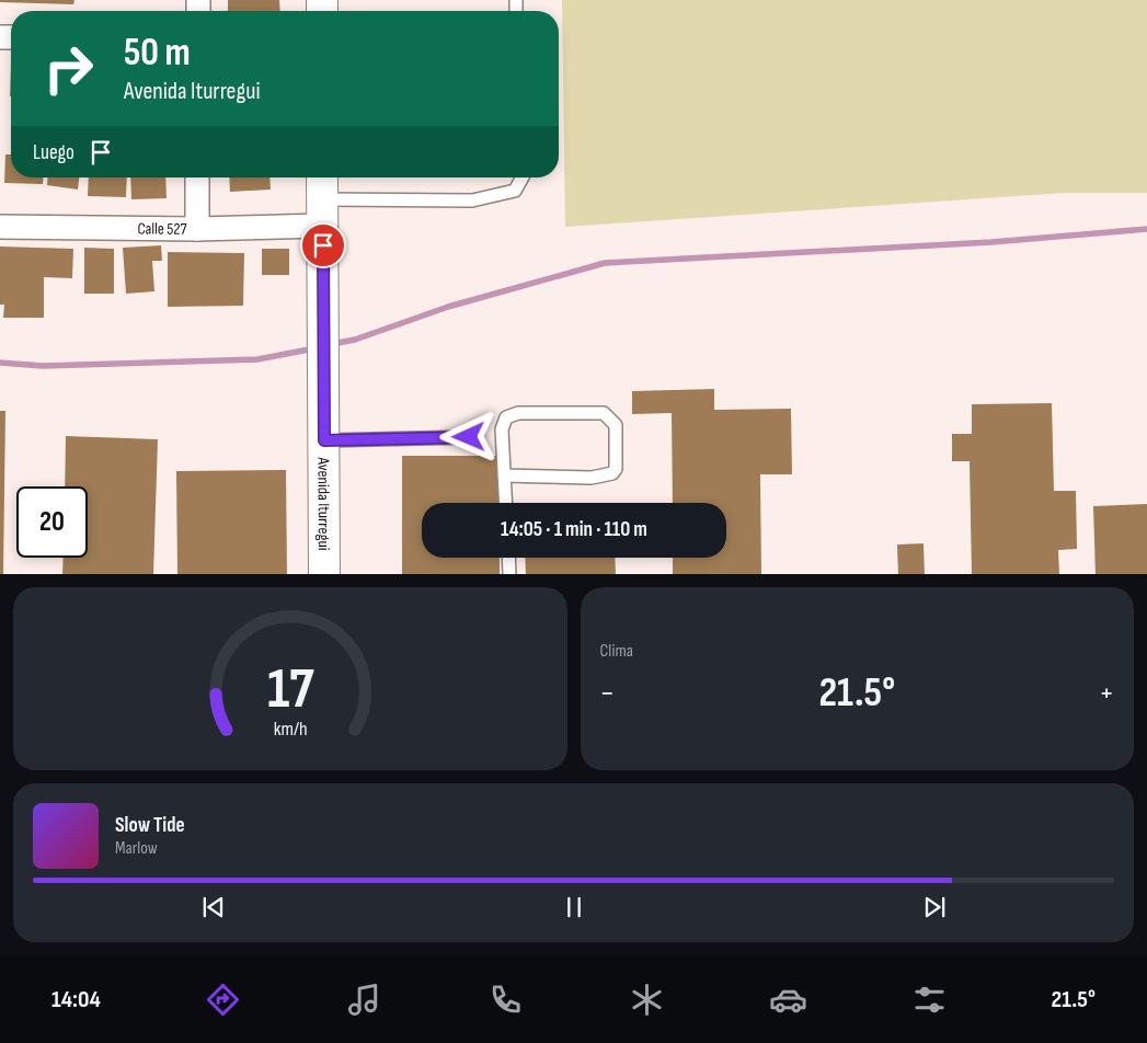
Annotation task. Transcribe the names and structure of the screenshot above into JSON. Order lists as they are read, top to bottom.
{
  "streets": {
    "street": ["Calle 527", "Avenida Iturregui"]
  },
  "crossings": [
    ["Calle 527", "Avenida Iturregui"]
  ],
  "page": {
    "turn": ["50 m", "Avenida Iturregui"],
    "then": "Luego",
    "limit": "20",
    "trip": "14:05 · 1 min · 110 m",
    "tile": "Clima",
    "heat": ["−", "21.5°", "+"],
    "song": ["Slow Tide", "Marlow"],
    "tabs": ["14:04", "21.5°"],
    "gauge": ["17", "km/h"]
  }
}
